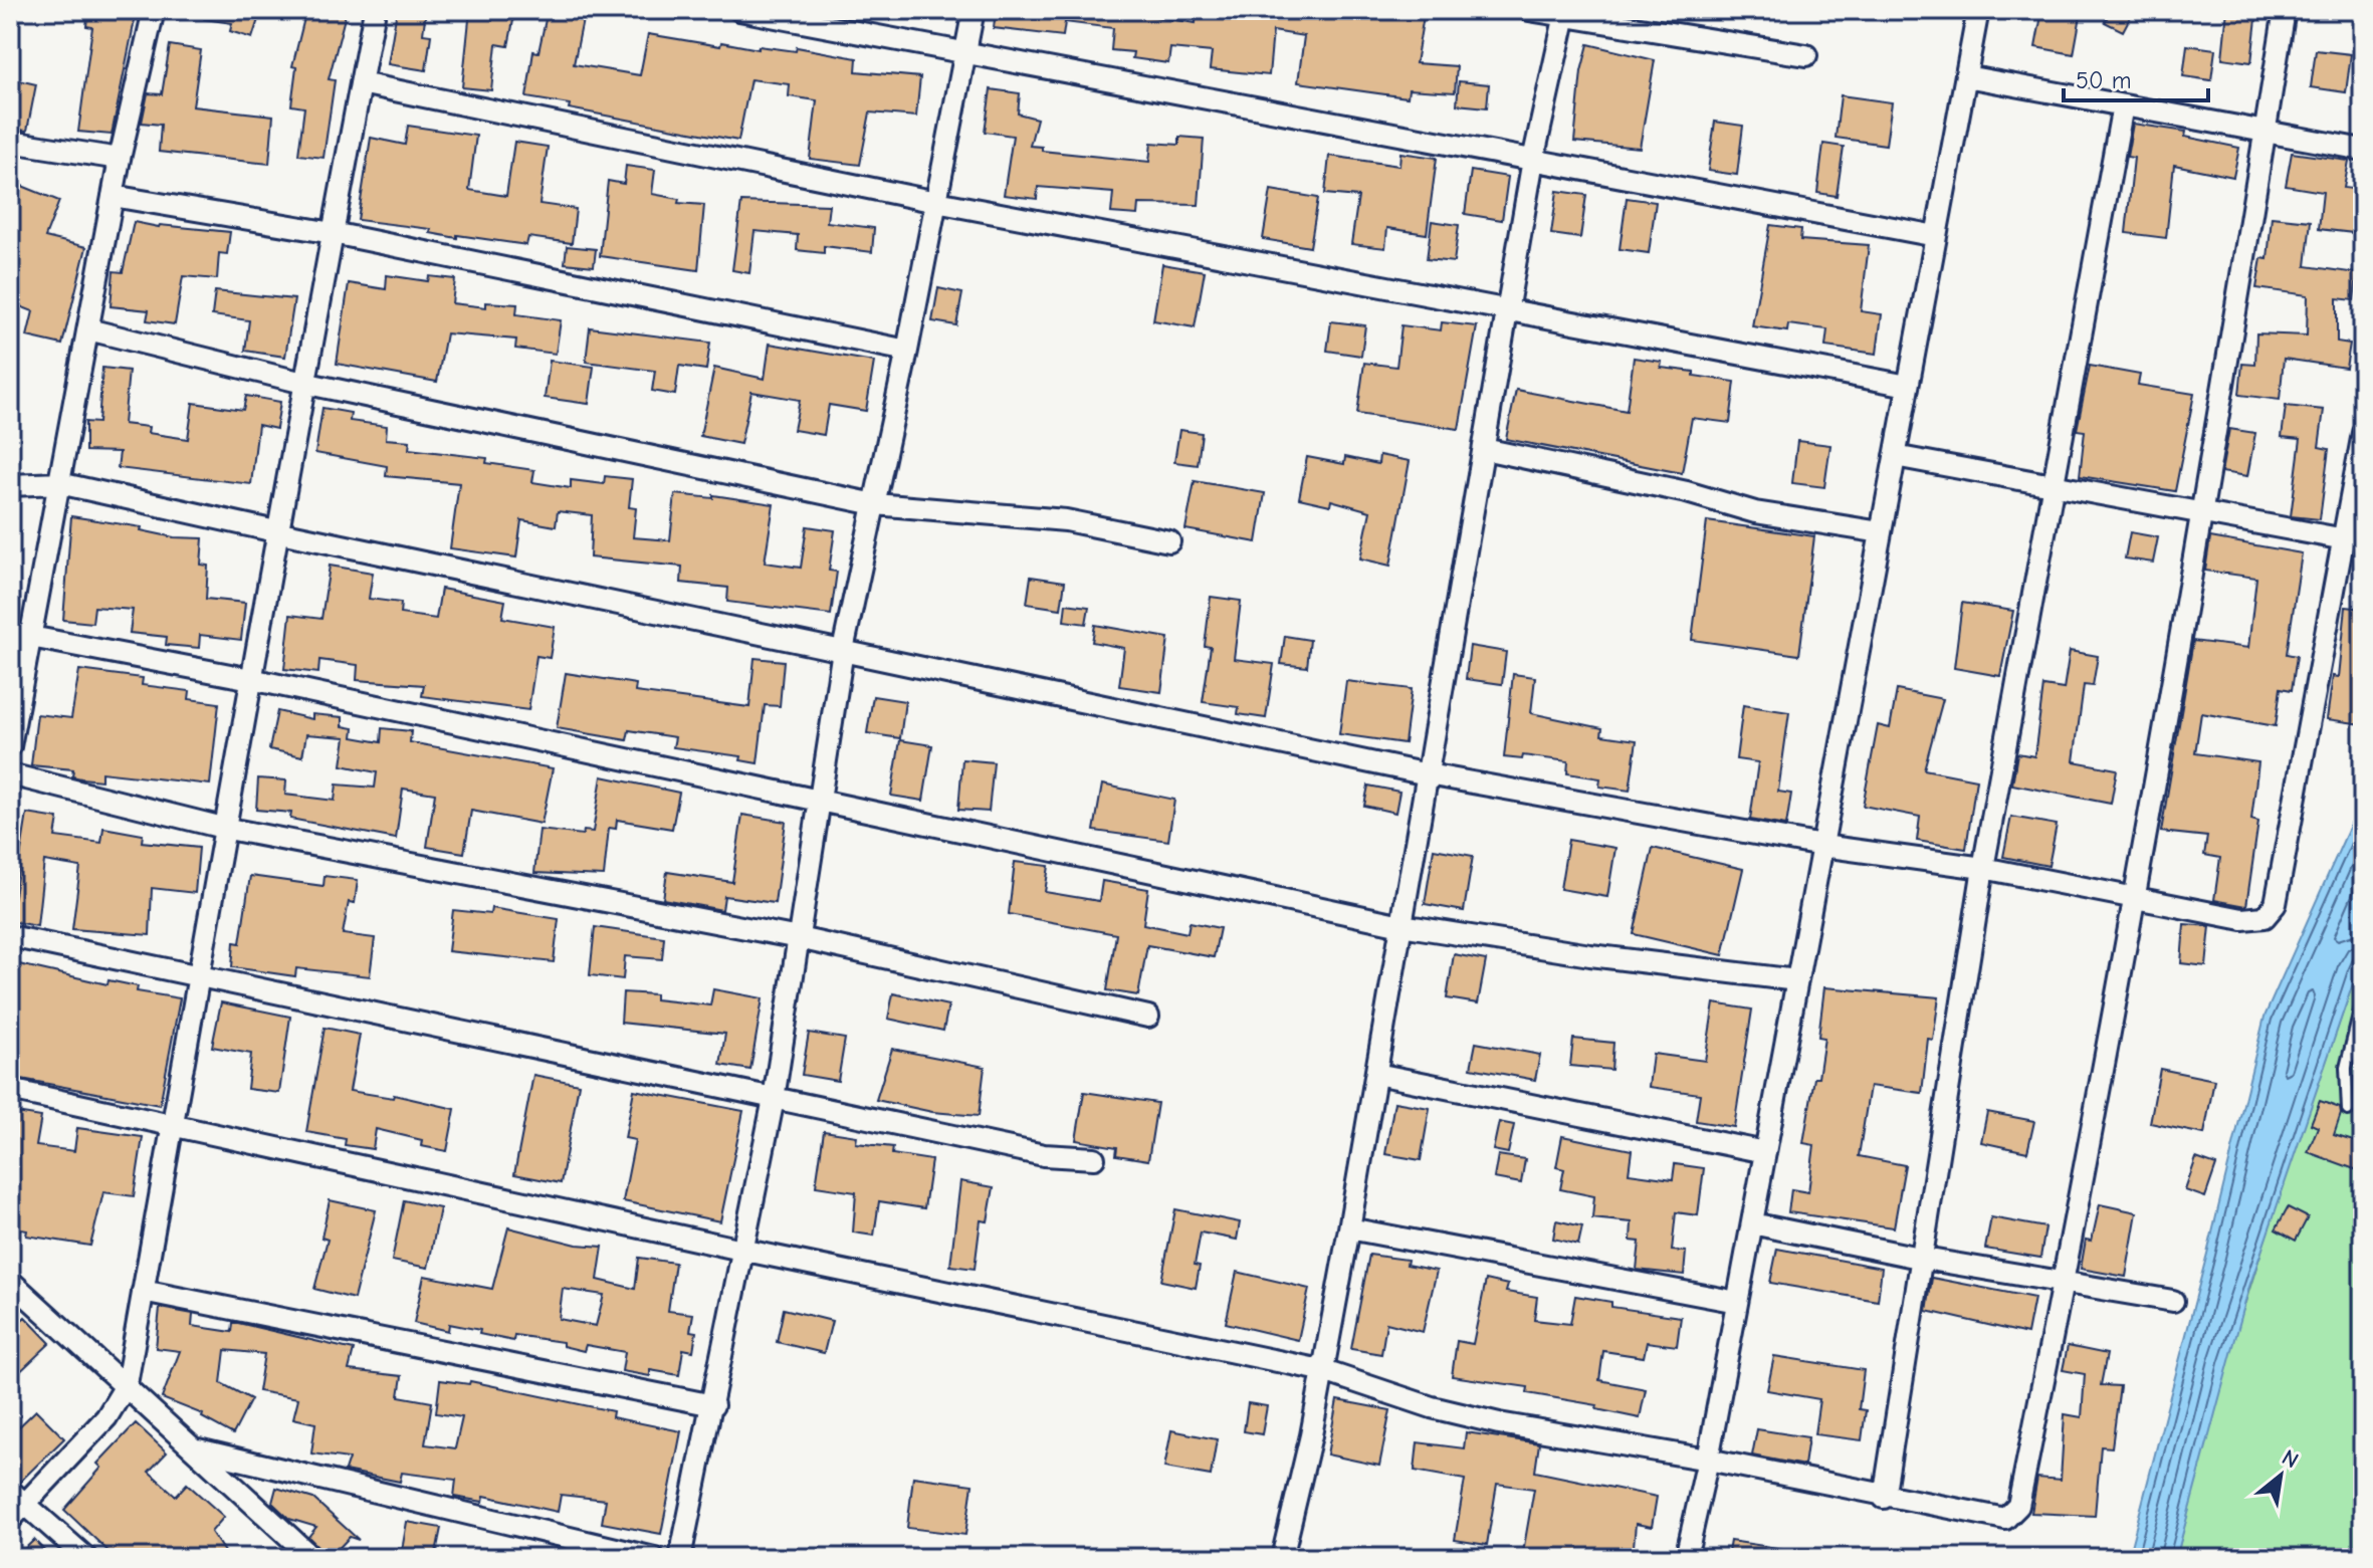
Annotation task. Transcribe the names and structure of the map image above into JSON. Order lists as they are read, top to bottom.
{
  "scale_bar": "50 m",
  "north": "top right"
}
